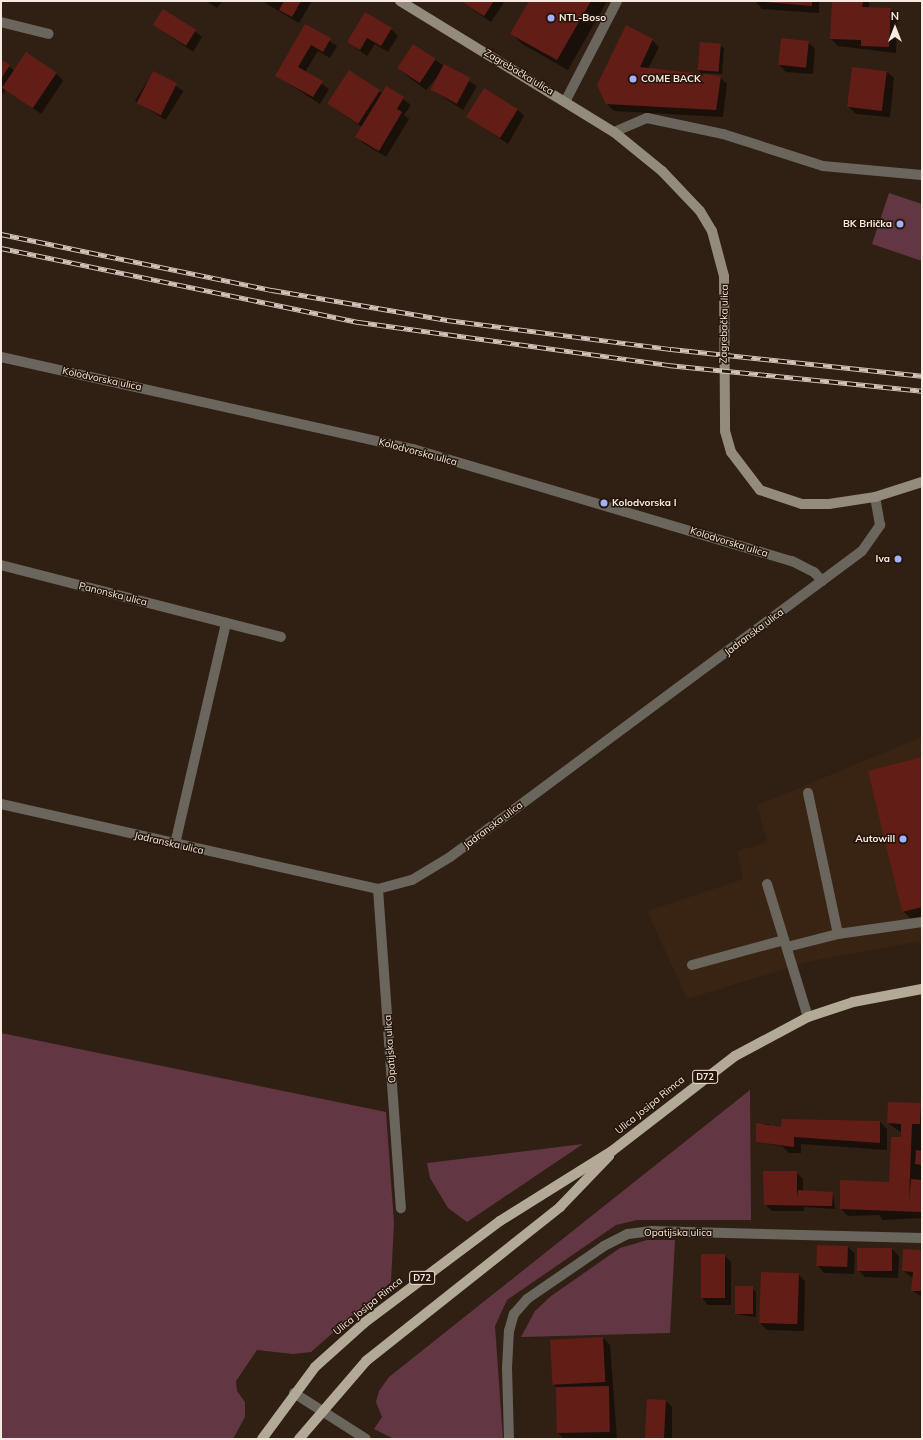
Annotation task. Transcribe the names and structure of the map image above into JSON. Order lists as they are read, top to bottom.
{
  "streets": {
    "main road": ["Zagrebačka ulica", "D72", "Ulica Josipa Rimca"],
    "street": [
      "Kolodvorska ulica",
      "Panonska ulica",
      "Jadranska ulica",
      "Opatijska ulica"
    ]
  },
  "crossings": [
    ["Zagrebačka ulica", "Jadranska ulica"],
    ["Kolodvorska ulica", "Jadranska ulica"],
    ["Jadranska ulica", "Opatijska ulica"]
  ],
  "places": [
    "NTL-Boso",
    "COME BACK",
    "BK Brlička",
    "Kolodvorska I",
    "Iva",
    "Autowill"
  ],
  "north": "top"
}
